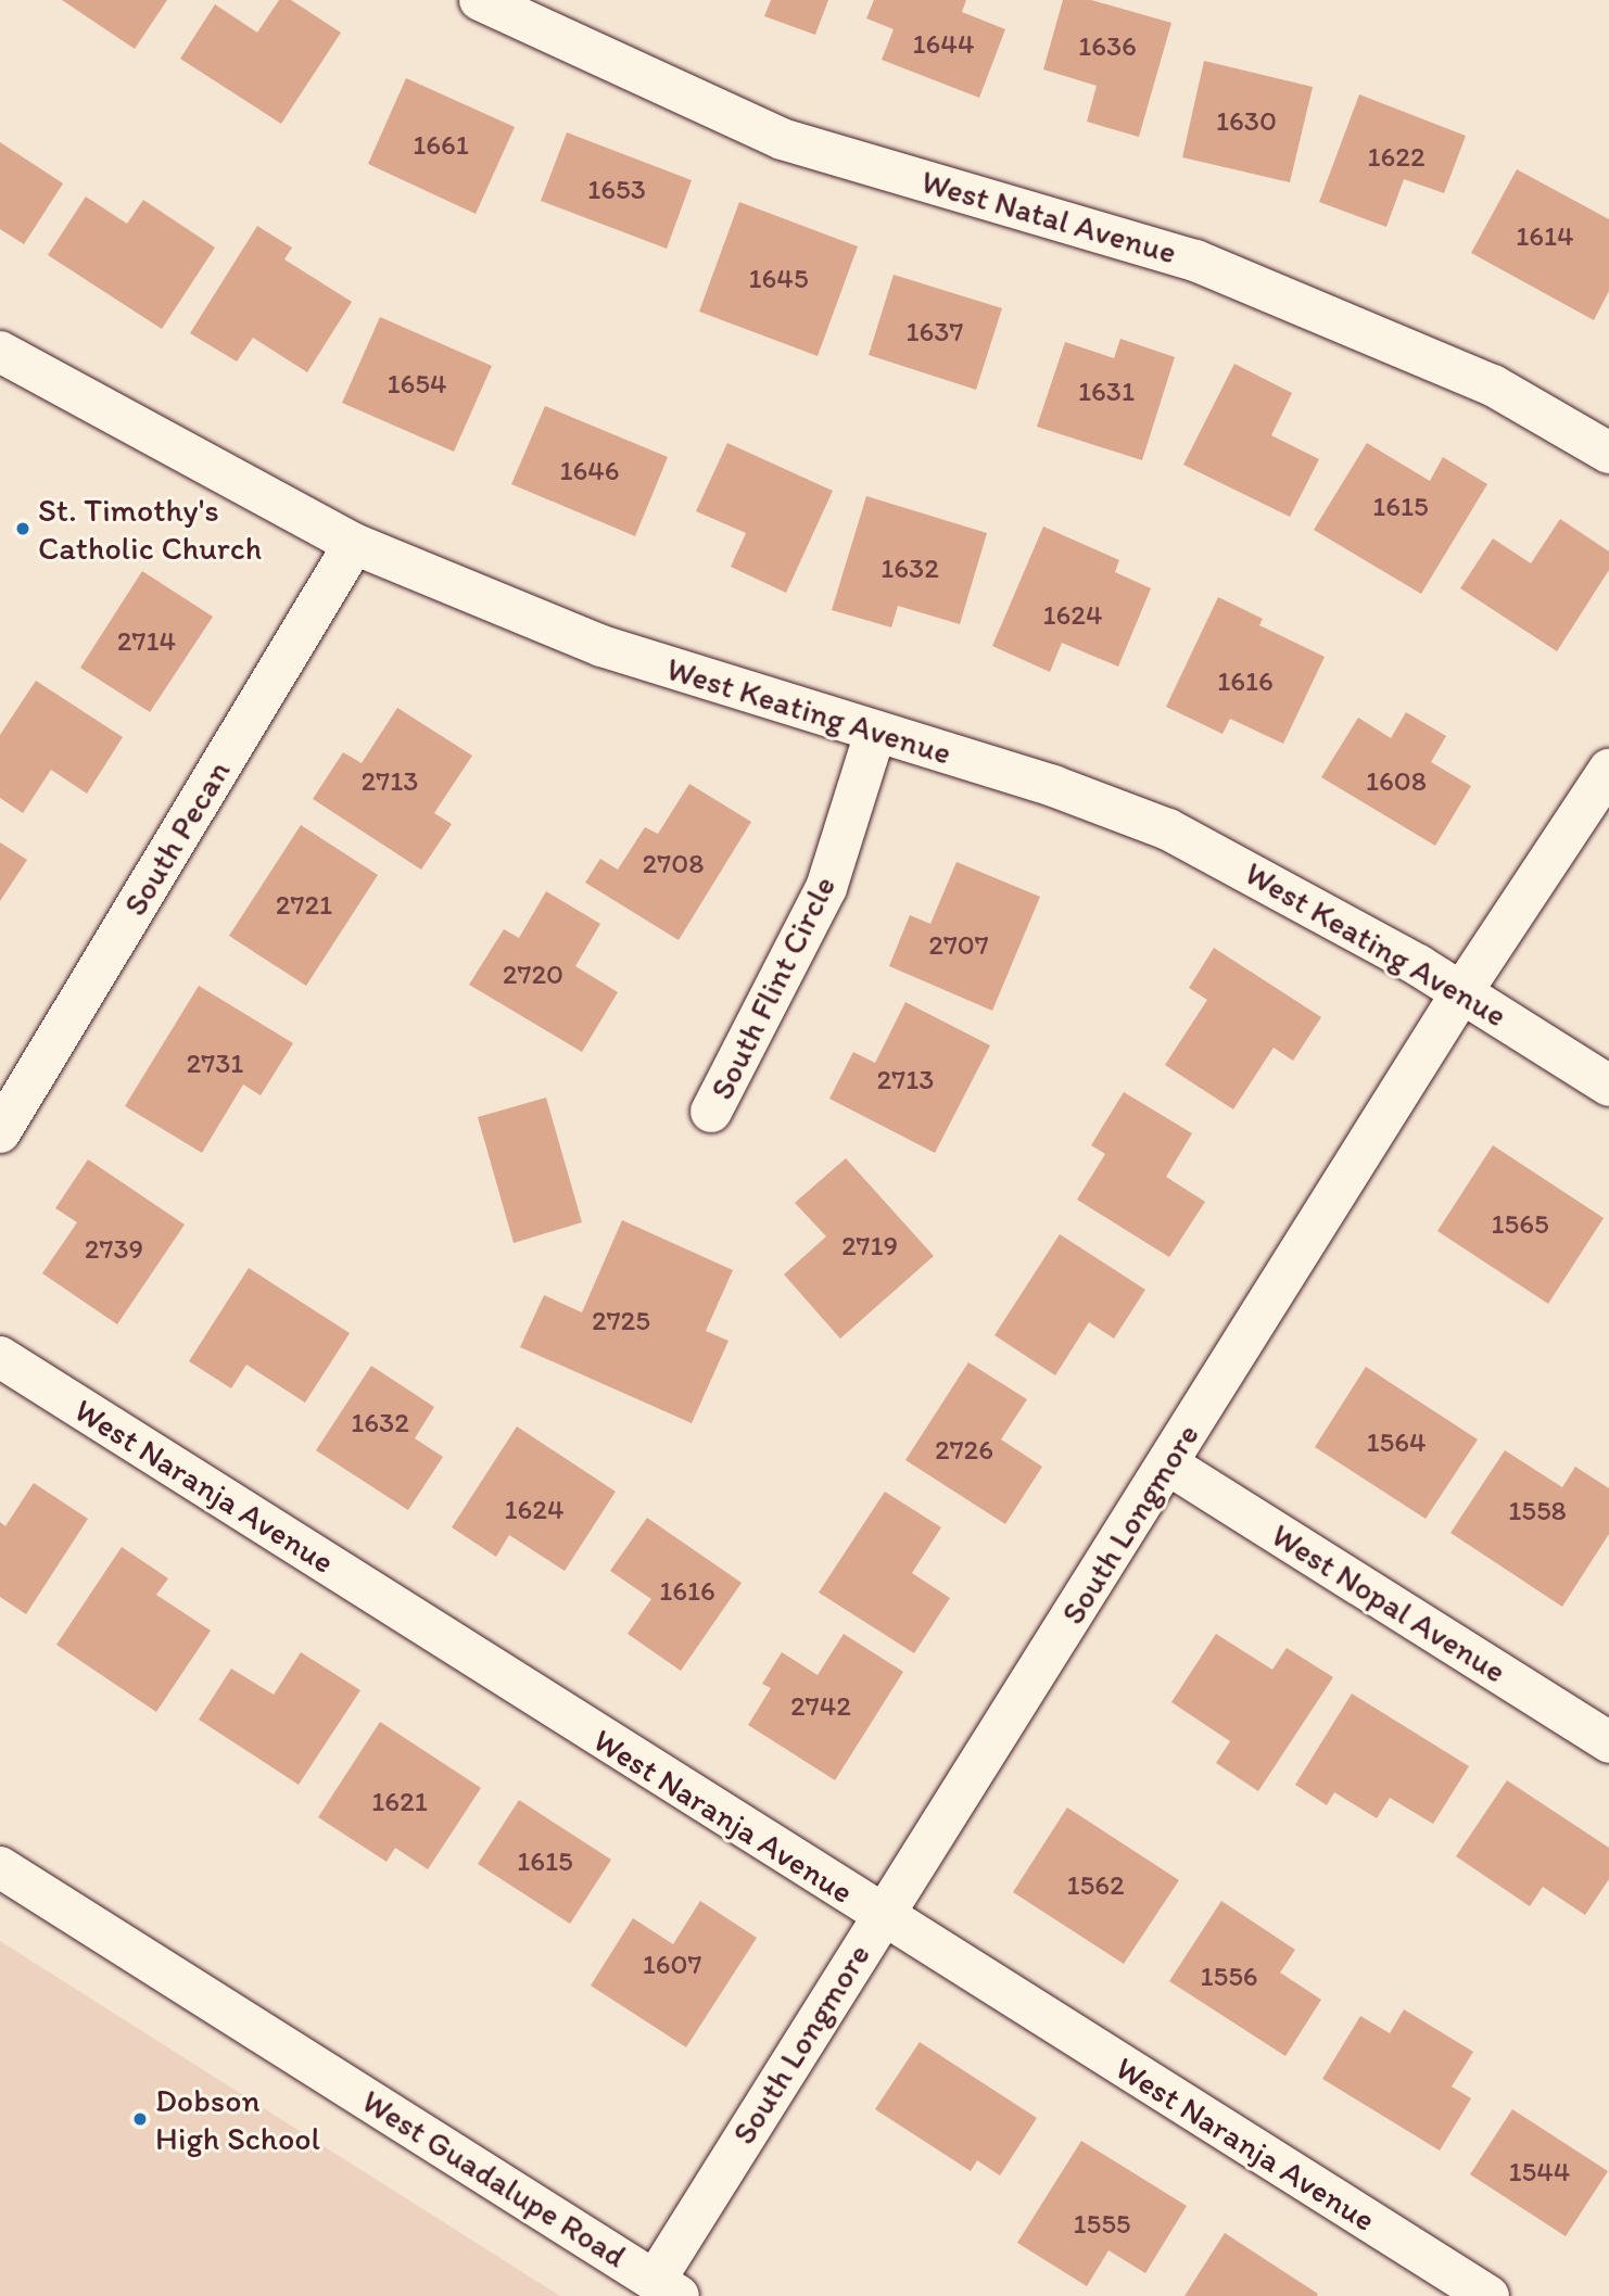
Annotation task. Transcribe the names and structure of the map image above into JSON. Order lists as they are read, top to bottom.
{
  "streets": {
    "street": [
      "West Natal Avenue",
      "West Keating Avenue",
      "South Pecan",
      "South Flint Circle",
      "West Naranja Avenue",
      "South Longmore",
      "West Nopal Avenue",
      "West Guadalupe Road"
    ]
  },
  "crossings": [
    ["West Keating Avenue", "South Pecan"],
    ["West Keating Avenue", "South Flint Circle"],
    ["West Keating Avenue", "South Longmore"],
    ["West Naranja Avenue", "South Longmore"],
    ["South Longmore", "West Nopal Avenue"],
    ["South Longmore", "West Guadalupe Road"]
  ],
  "places": ["St. Timothy's Catholic Church", "Dobson High School"],
  "house_numbers": [
    "1644",
    "1636",
    "1630",
    "1661",
    "1622",
    "1653",
    "1614",
    "1645",
    "1637",
    "1654",
    "1631",
    "1646",
    "1615",
    "1632",
    "1624",
    "2714",
    "1616",
    "2713",
    "1608",
    "2708",
    "2721",
    "2707",
    "2720",
    "2731",
    "2713",
    "1565",
    "2719",
    "2739",
    "2725",
    "1632",
    "1564",
    "2726",
    "1624",
    "1558",
    "1616",
    "2742",
    "1621",
    "1615",
    "1562",
    "1607",
    "1556",
    "1544",
    "1555"
  ]
}
